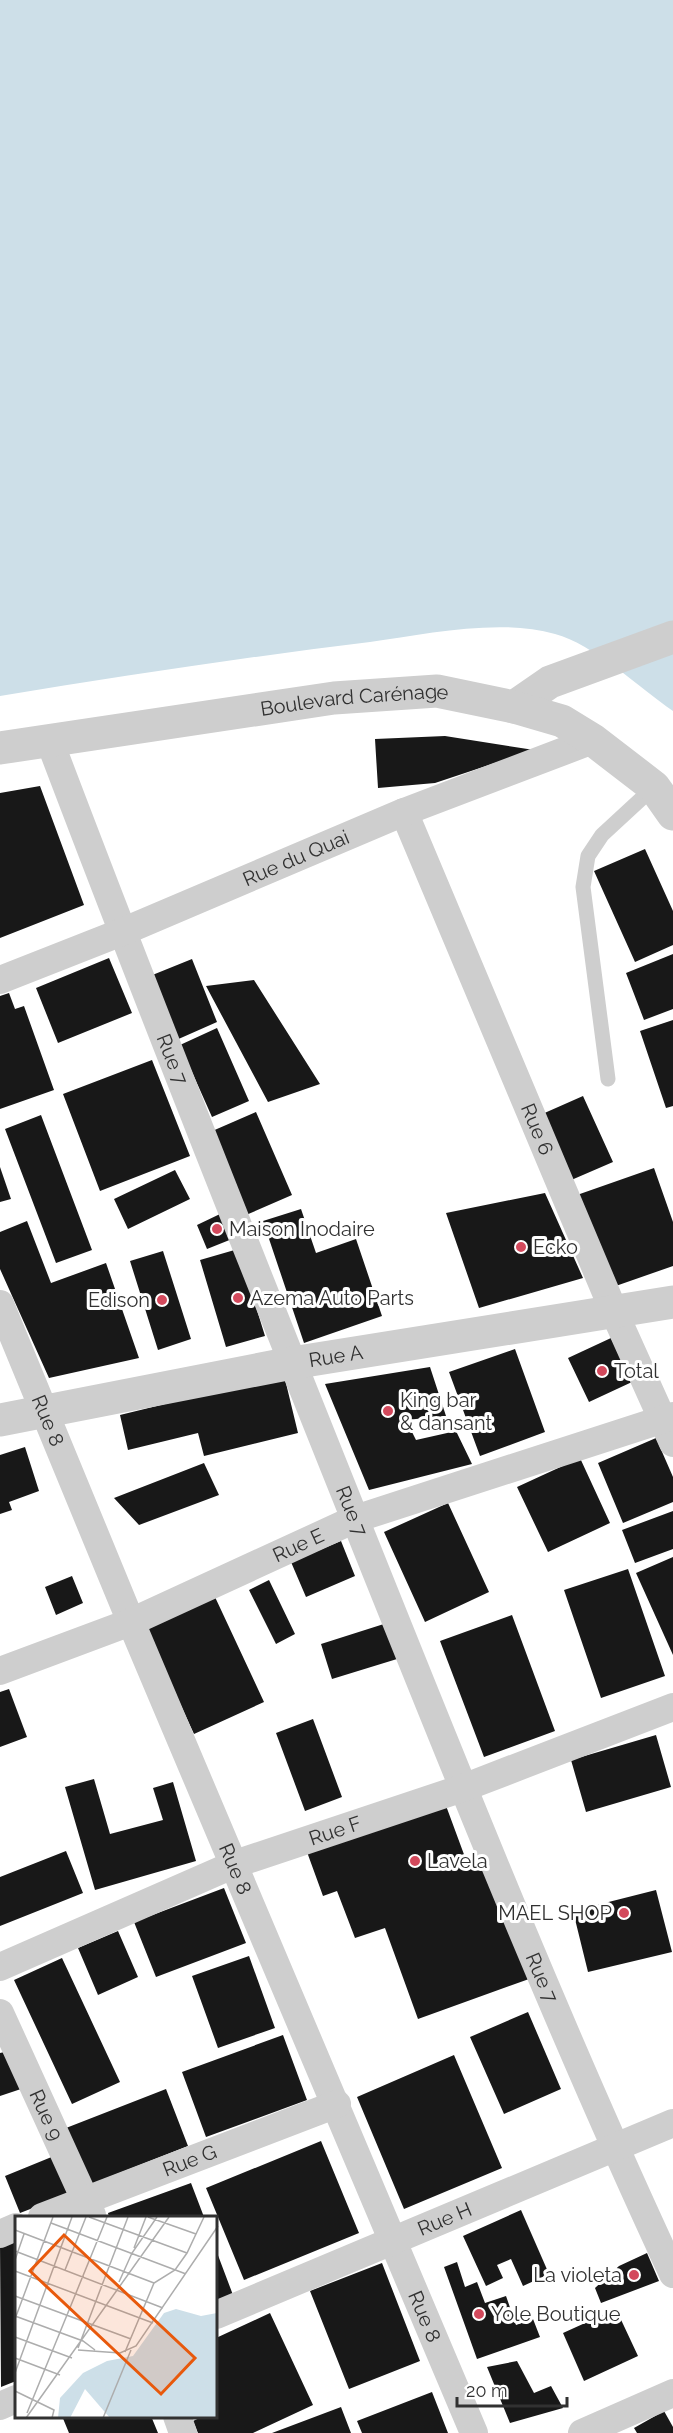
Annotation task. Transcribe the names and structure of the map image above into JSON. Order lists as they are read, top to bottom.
{
  "streets": {
    "street": [
      "Boulevard Carénage",
      "Rue du Quai",
      "Rue 7",
      "Rue 6",
      "Rue A",
      "Rue 8",
      "Rue E",
      "Rue F",
      "Rue 9",
      "Rue G",
      "Rue H"
    ]
  },
  "crossings": [
    ["Boulevard Carénage", "Rue du Quai"],
    ["Boulevard Carénage", "Rue 7"],
    ["Rue du Quai", "Rue 7"],
    ["Rue du Quai", "Rue 6"],
    ["Rue 7", "Rue A"],
    ["Rue 7", "Rue E"],
    ["Rue 7", "Rue F"],
    ["Rue 7", "Rue H"],
    ["Rue 6", "Rue A"],
    ["Rue 6", "Rue E"],
    ["Rue A", "Rue 8"],
    ["Rue 8", "Rue E"],
    ["Rue 8", "Rue F"],
    ["Rue 8", "Rue G"],
    ["Rue 8", "Rue H"],
    ["Rue 9", "Rue G"]
  ],
  "places": [
    "Maison Inodaire",
    "Ecko",
    "Azema Auto Parts",
    "Edison",
    "Total",
    "King bar & dansant",
    "Lavela",
    "MAEL SHOP",
    "La violeta",
    "Yole Boutique"
  ],
  "scale_bar": "20 m"
}
